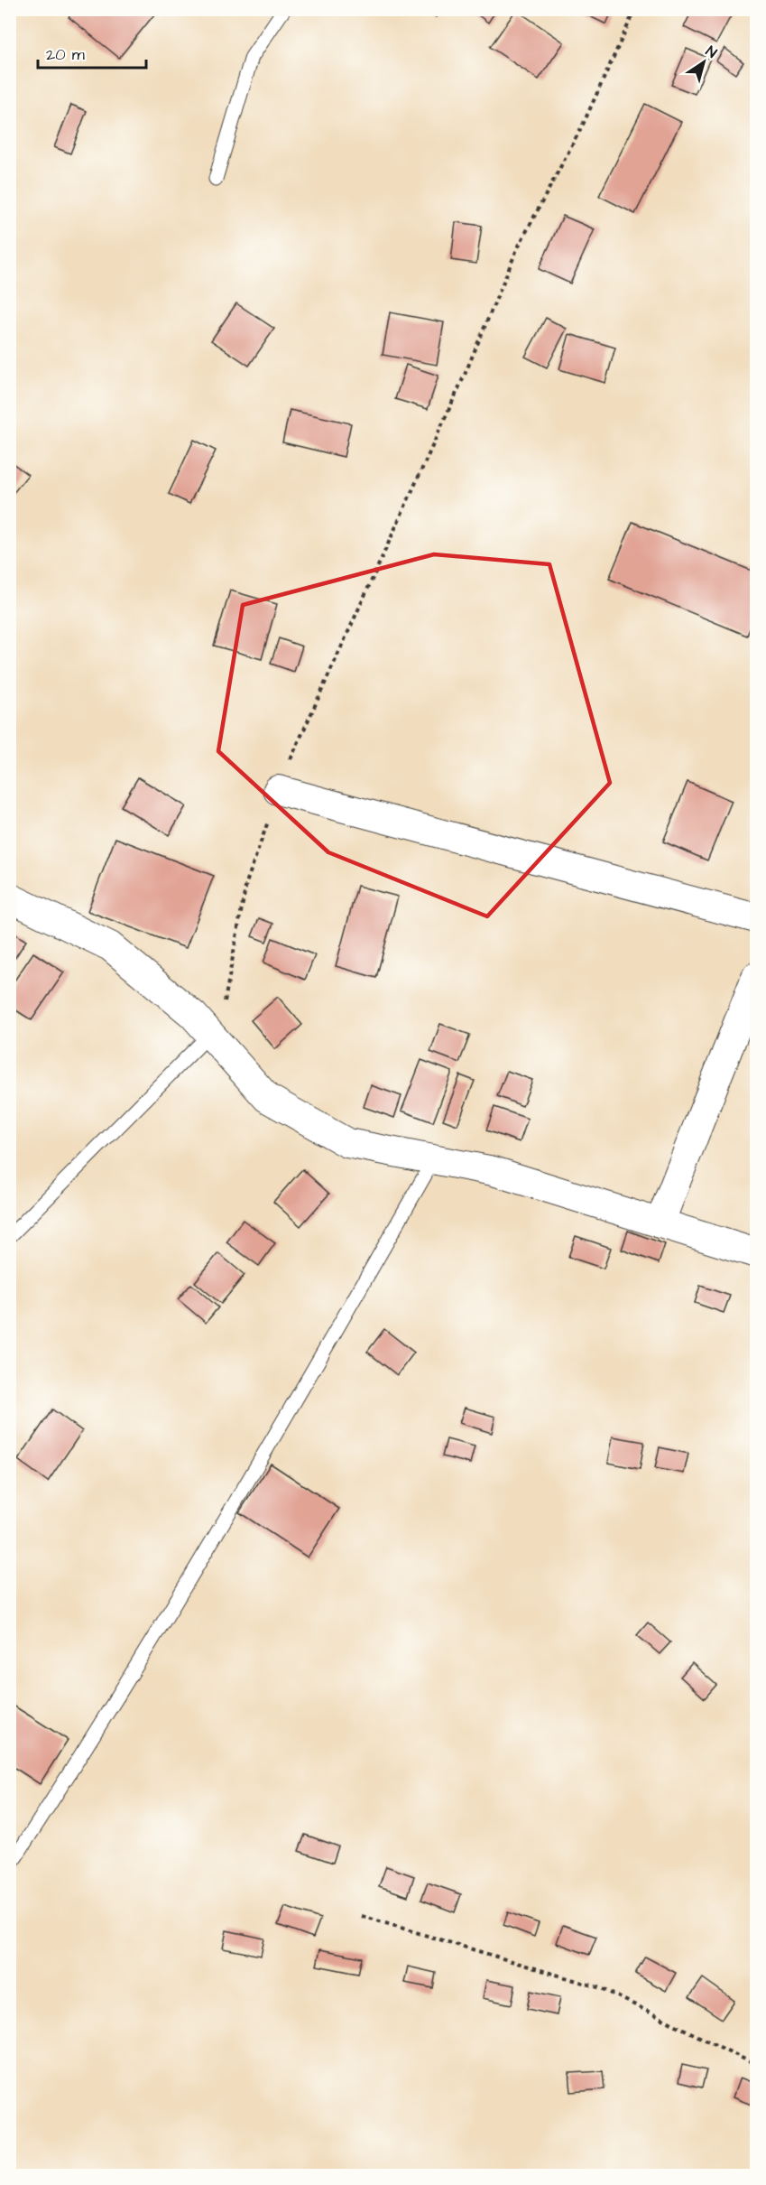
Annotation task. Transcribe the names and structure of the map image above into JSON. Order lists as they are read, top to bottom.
{
  "scale_bar": "20 m",
  "north": "top right"
}
